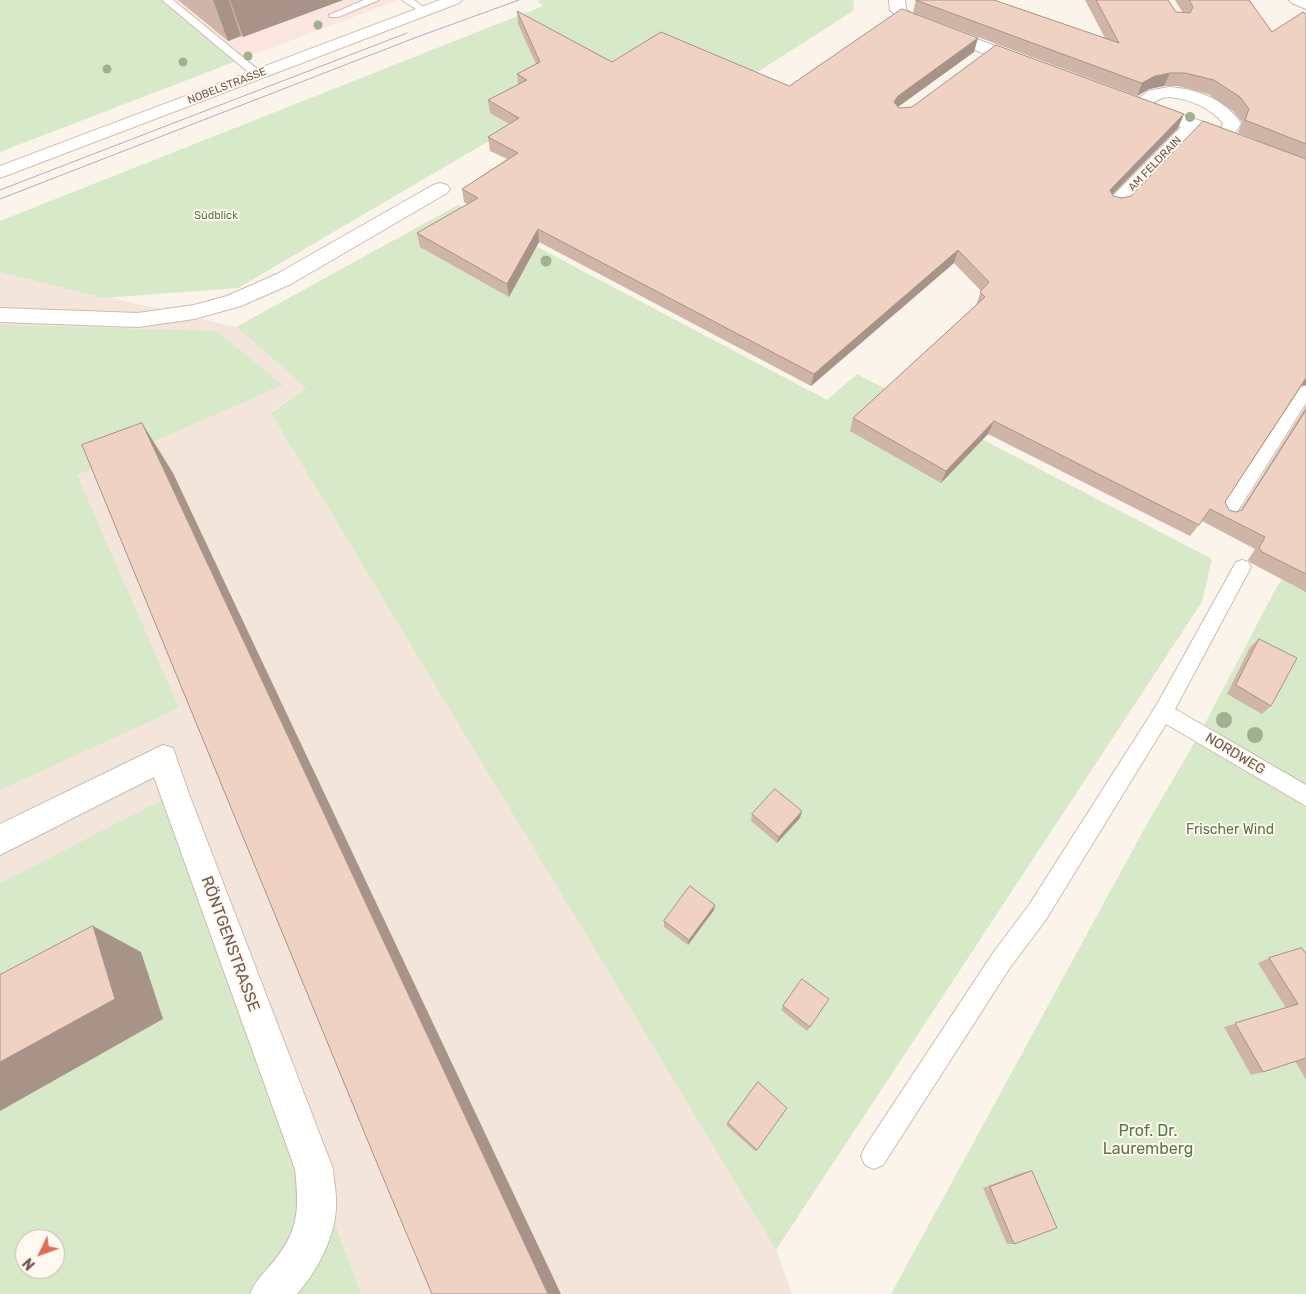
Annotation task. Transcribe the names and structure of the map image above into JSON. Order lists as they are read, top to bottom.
{
  "streets": {
    "street": ["NOBELSTRASSE", "AM FELDRAIN", "RÖNTGENSTRASSE"],
    "lane": ["NORDWEG"]
  },
  "parks": ["Südblick", "Frischer Wind", "Prof. Dr. Lauremberg"],
  "north": "bottom left"
}
